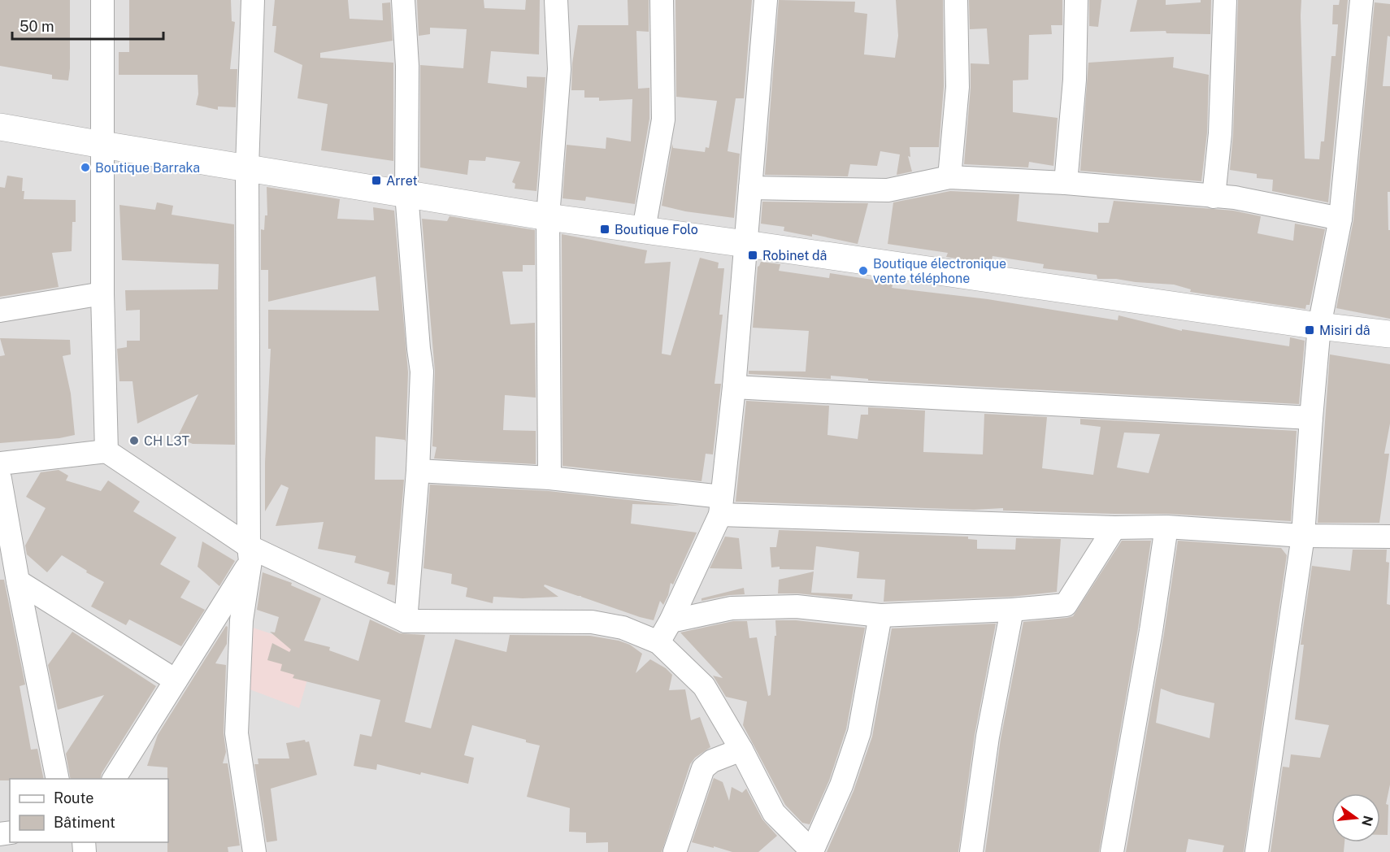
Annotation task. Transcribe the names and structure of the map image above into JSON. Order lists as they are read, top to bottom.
{
  "places": {
    "other": ["Boutique Barraka", "Boutique électronique vente téléphone", "CH L3T"],
    "transit": [
      "Arret",
      "Boutique Folo",
      "Robinet dâ",
      "Misiri dâ"
    ]
  },
  "legend": ["Route", "Bâtiment"],
  "scale_bar": "50 m",
  "north": "right"
}
